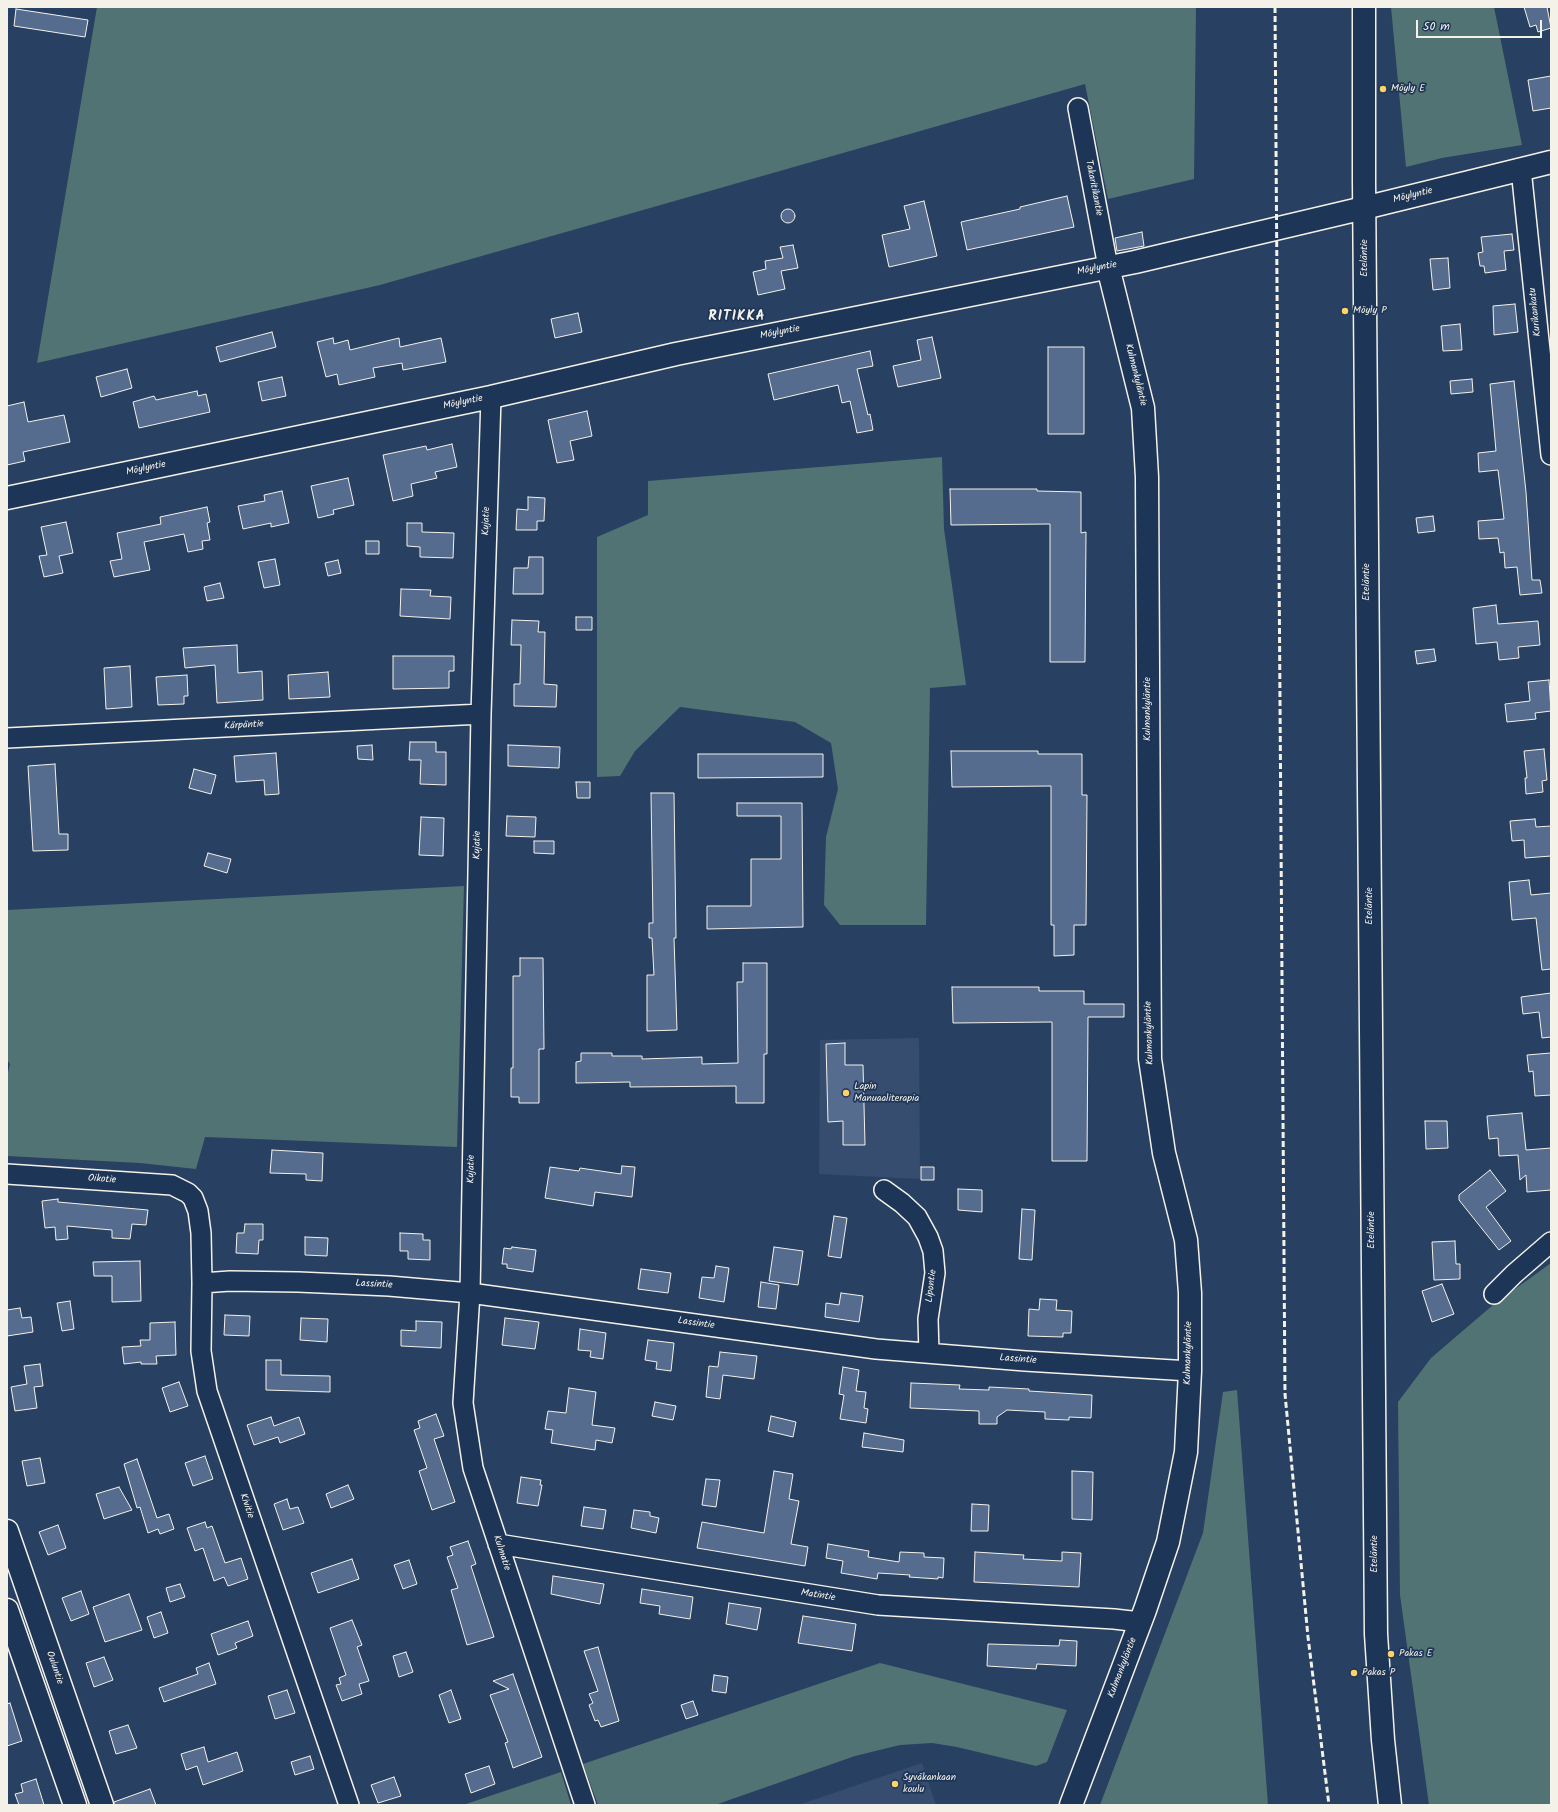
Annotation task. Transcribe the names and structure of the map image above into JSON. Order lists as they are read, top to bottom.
{
  "streets": {
    "street": [
      "Takaritikantie",
      "Möylyntie",
      "Eteläntie",
      "Kurikankatu",
      "Kulmankyläntie",
      "Kujatie",
      "Kärpäntie",
      "Oikotie",
      "Lassintie",
      "Lipontie",
      "Kivitie",
      "Kulmatie",
      "Matintie",
      "Ouluntie"
    ]
  },
  "crossings": [
    ["Takaritikantie", "Möylyntie"],
    ["Takaritikantie", "Kulmankyläntie"],
    ["Möylyntie", "Eteläntie"],
    ["Möylyntie", "Kurikankatu"],
    ["Möylyntie", "Kulmankyläntie"],
    ["Möylyntie", "Kujatie"],
    ["Kulmankyläntie", "Lassintie"],
    ["Kulmankyläntie", "Matintie"],
    ["Kujatie", "Kärpäntie"],
    ["Kujatie", "Lassintie"],
    ["Kujatie", "Kulmatie"],
    ["Oikotie", "Kivitie"],
    ["Lassintie", "Lipontie"],
    ["Lassintie", "Kivitie"],
    ["Lassintie", "Kulmatie"],
    ["Kulmatie", "Matintie"]
  ],
  "districts": ["RITIKKA"],
  "places": [
    "Möyly E",
    "Möyly P",
    "Lapin Manuaaliterapia",
    "Pakas E",
    "Pakas P",
    "Syväkankaan koulu"
  ],
  "scale_bar": "50 m"
}
